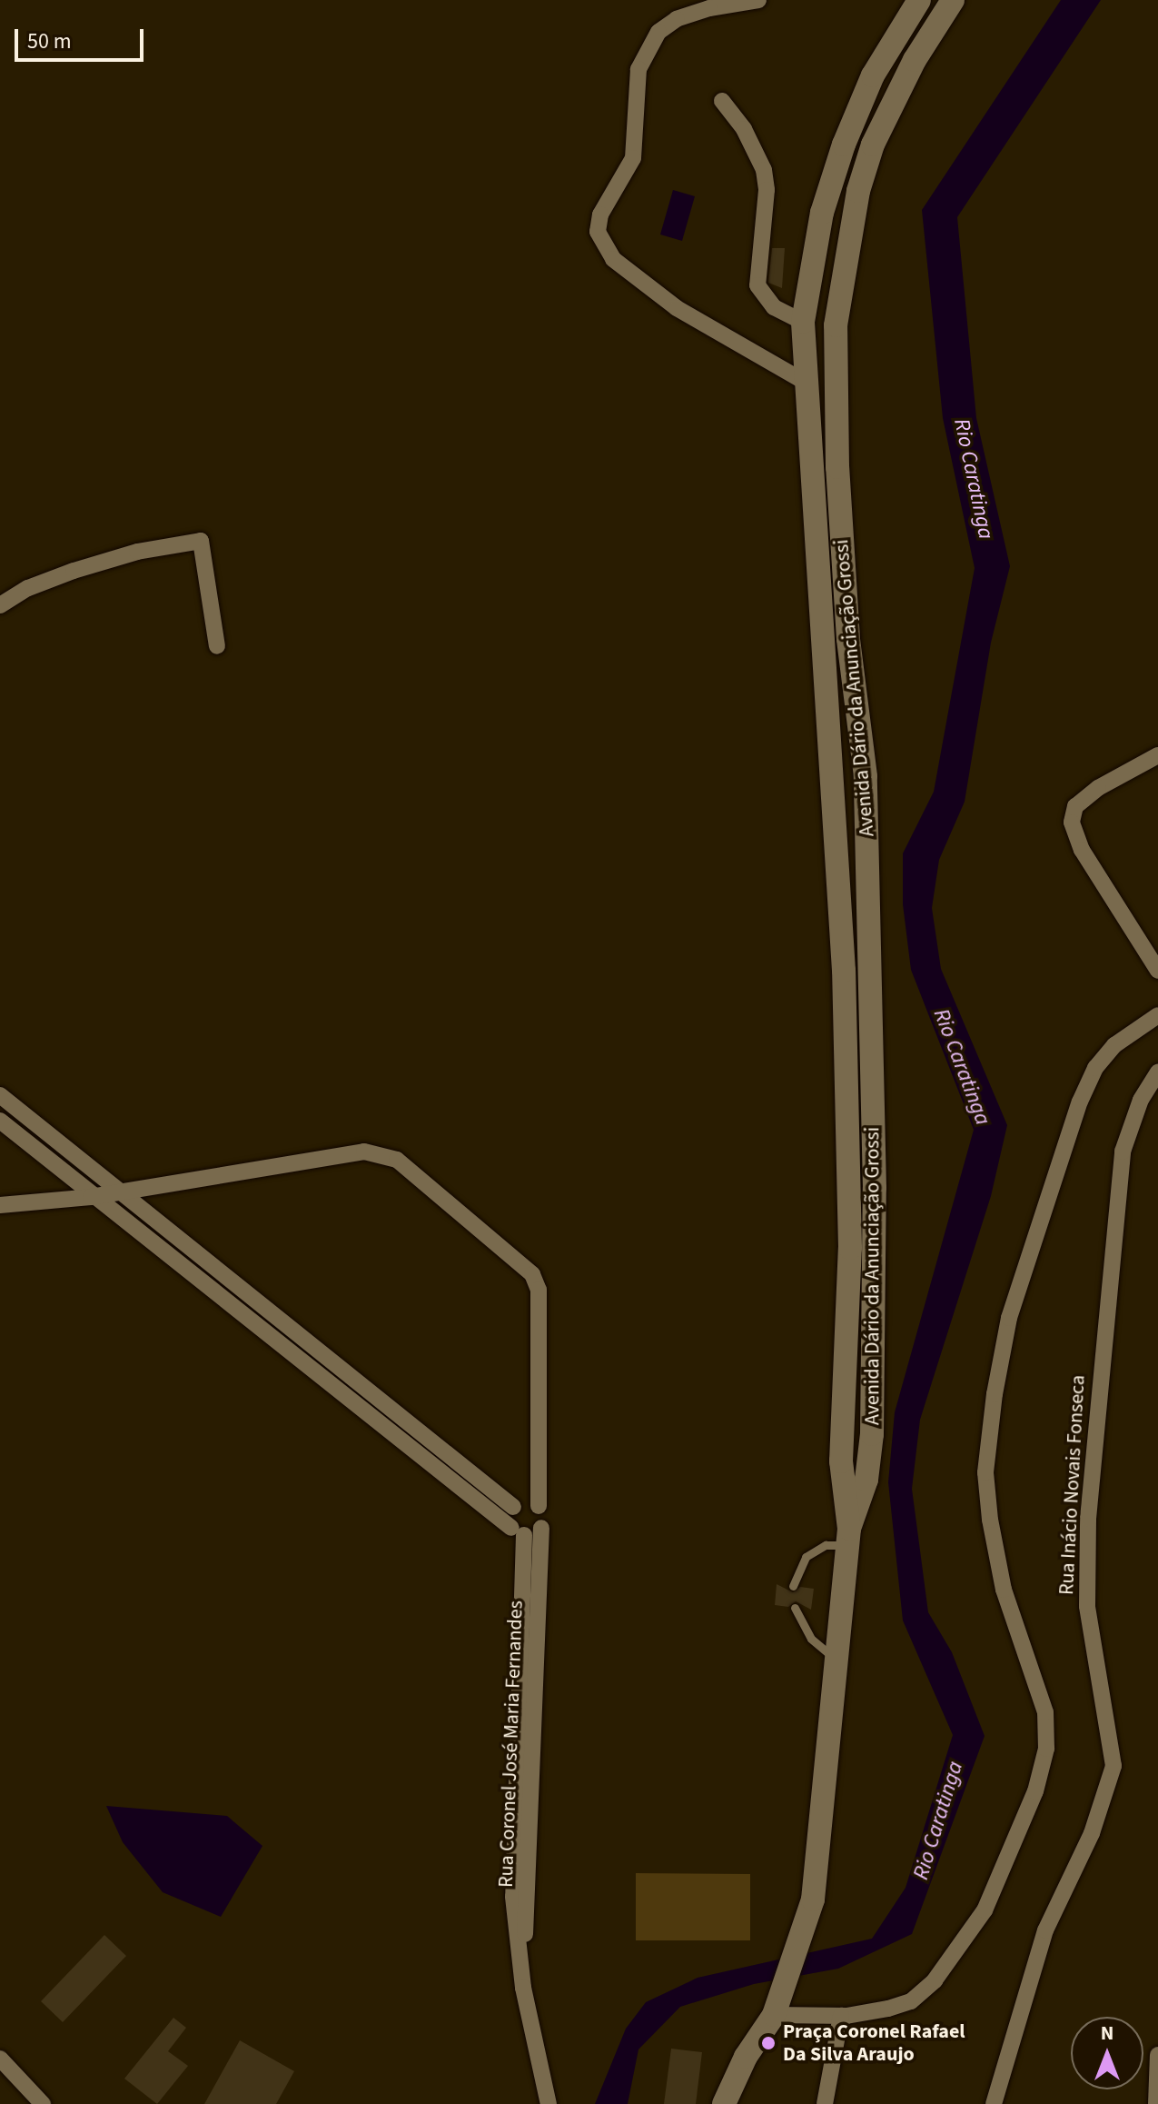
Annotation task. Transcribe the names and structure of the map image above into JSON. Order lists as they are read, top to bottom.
{
  "streets": {
    "main road": ["Avenida Dário da Anunciação Grossi"],
    "street": ["Rua Inácio Novais Fonseca", "Rua Coronel José Maria Fernandes"]
  },
  "water": ["Rio Caratinga"],
  "places": ["Praça Coronel Rafael Da Silva Araujo"],
  "scale_bar": "50 m",
  "north": "top"
}
